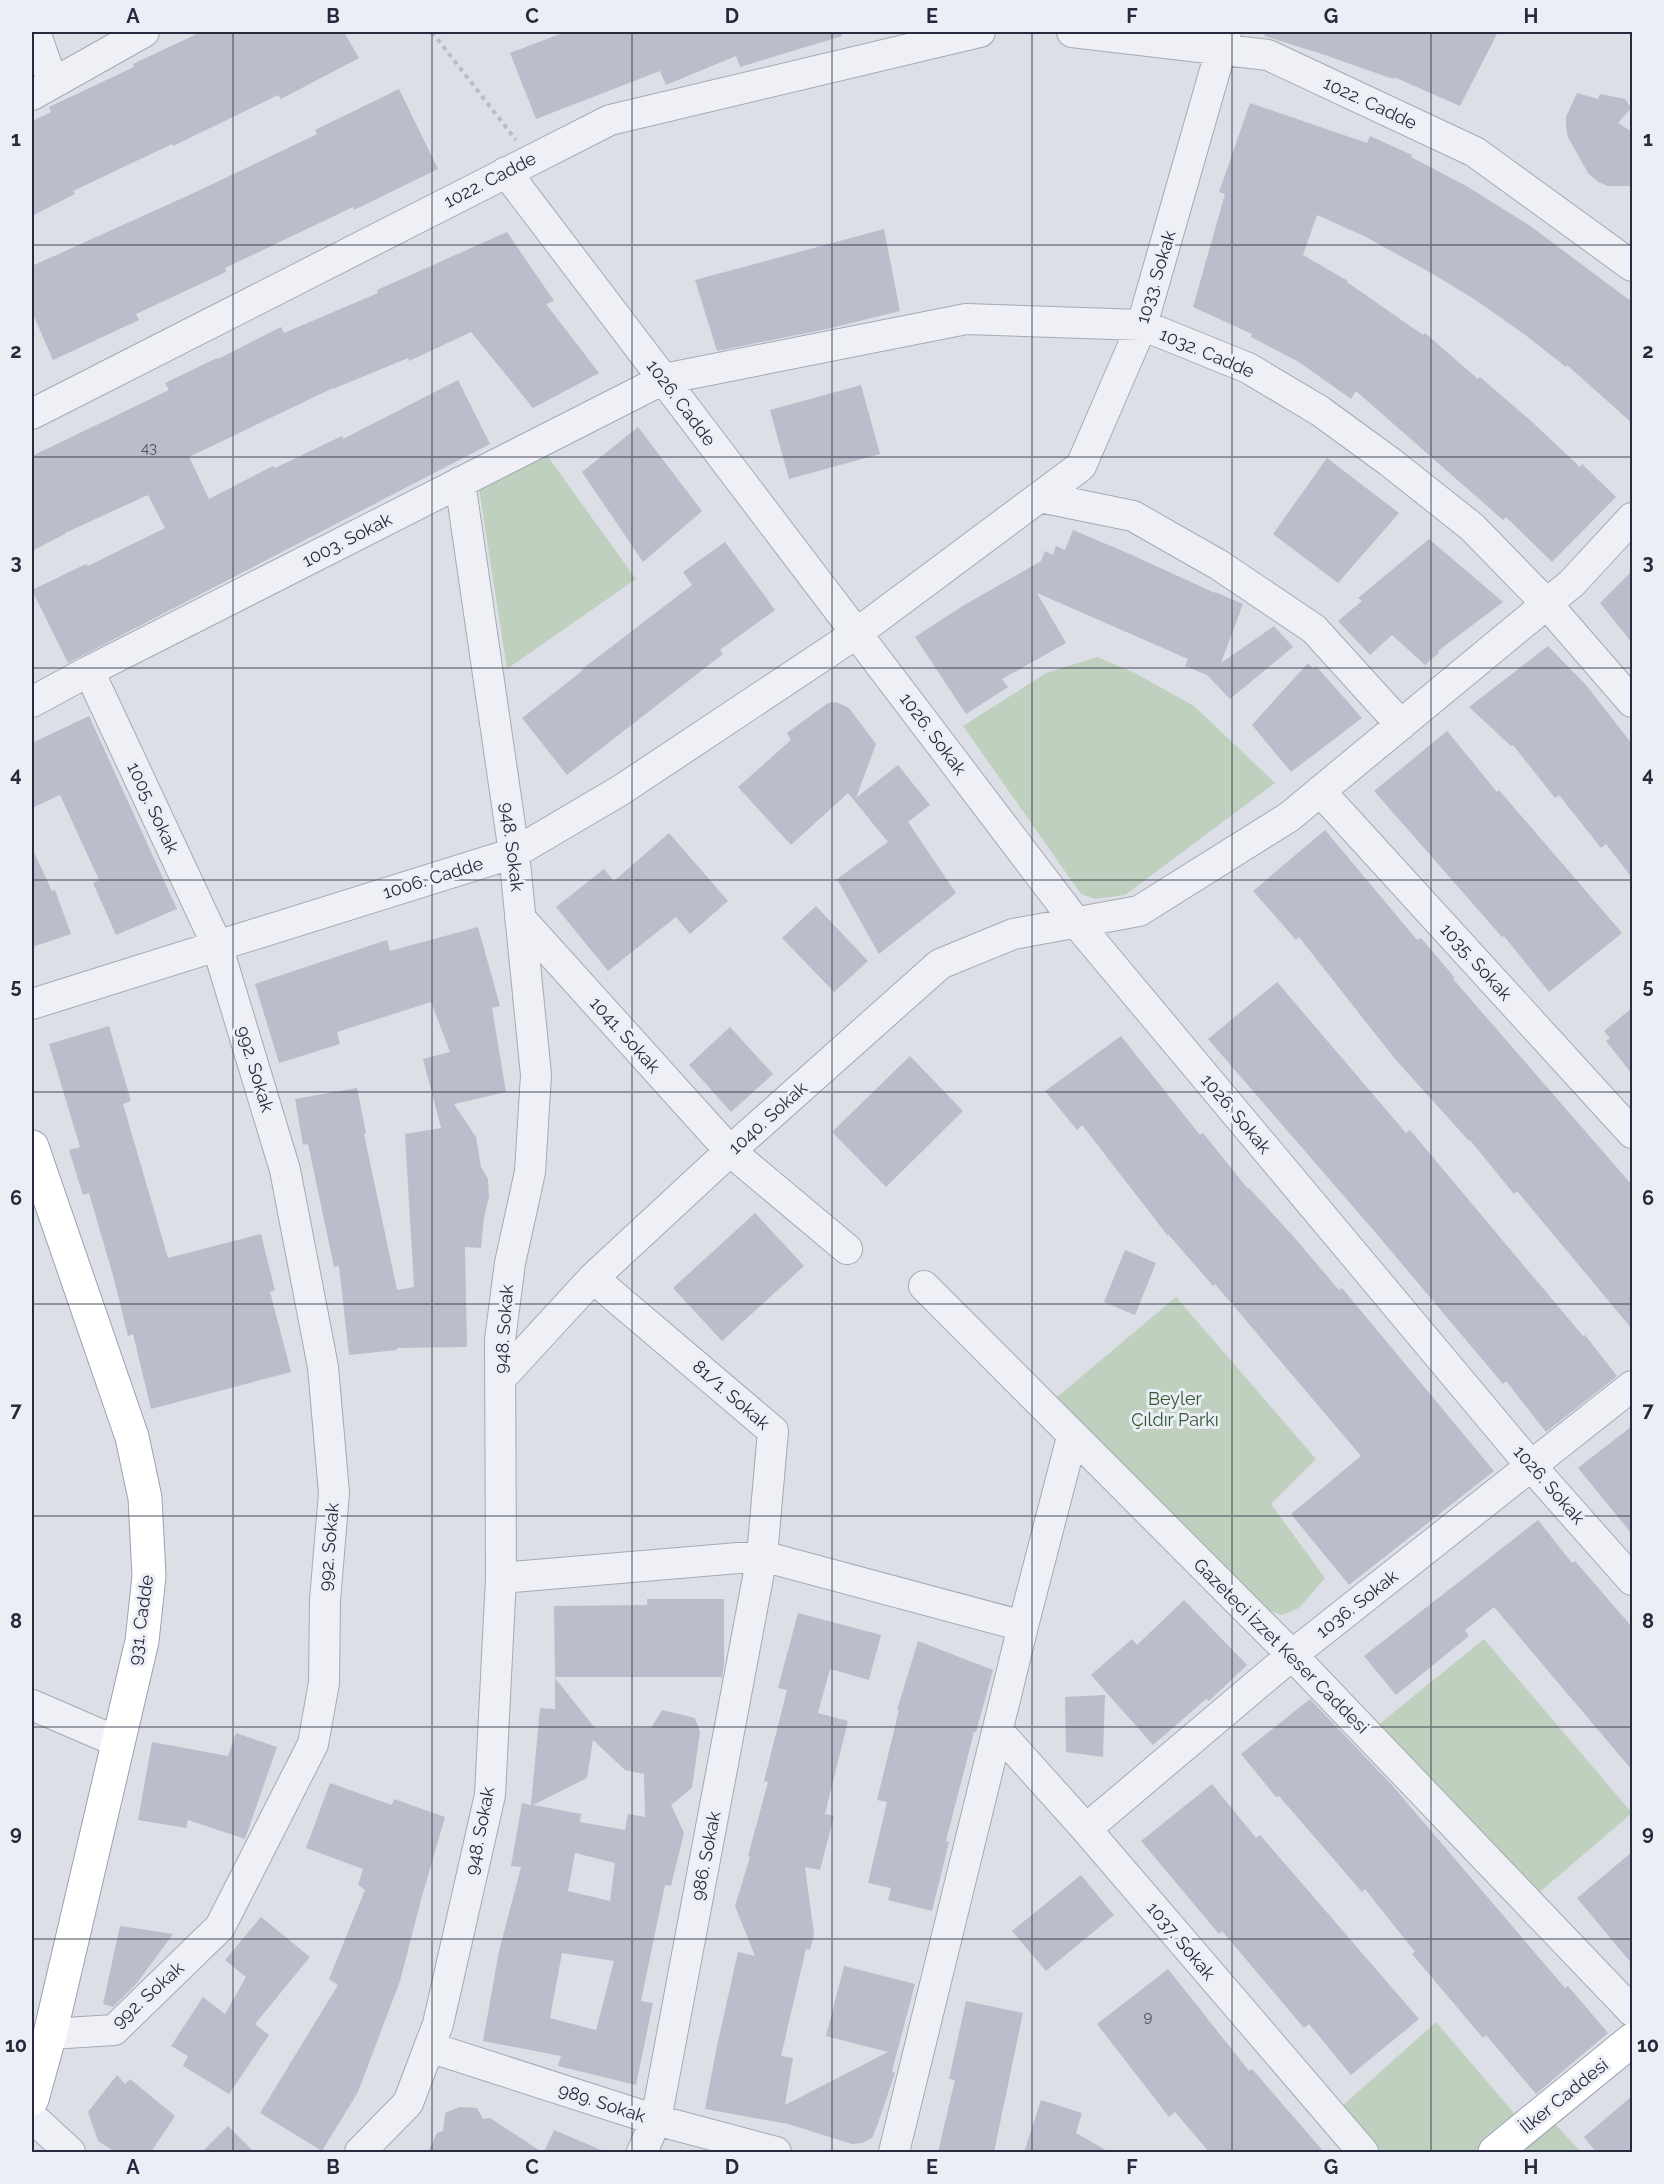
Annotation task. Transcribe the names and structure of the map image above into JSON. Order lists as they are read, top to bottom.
{
  "streets": {
    "main road": ["931. Cadde", "İlker Caddesi"],
    "street": [
      "1022. Cadde",
      "1033. Sokak",
      "1032. Cadde",
      "1026. Cadde",
      "1003. Sokak",
      "1026. Sokak",
      "1005. Sokak",
      "948. Sokak",
      "1006. Cadde",
      "1035. Sokak",
      "1041. Sokak",
      "992. Sokak",
      "1040. Sokak",
      "81/1. Sokak",
      "1036. Sokak",
      "Gazeteci İzzet Keser Caddesi",
      "986. Sokak",
      "1037. Sokak",
      "989. Sokak"
    ]
  },
  "crossings": [
    ["1022. Cadde", "1033. Sokak"],
    ["1022. Cadde", "1026. Cadde"],
    ["1033. Sokak", "1032. Cadde"],
    ["1033. Sokak", "1026. Cadde"],
    ["1033. Sokak", "1026. Sokak"],
    ["1033. Sokak", "1006. Cadde"],
    ["1032. Cadde", "1026. Cadde"],
    ["1032. Cadde", "1003. Sokak"],
    ["1032. Cadde", "1040. Sokak"],
    ["1026. Cadde", "1003. Sokak"],
    ["1026. Cadde", "1026. Sokak"],
    ["1026. Cadde", "1006. Cadde"],
    ["1003. Sokak", "1005. Sokak"],
    ["1003. Sokak", "948. Sokak"],
    ["1026. Sokak", "1006. Cadde"],
    ["1026. Sokak", "1040. Sokak"],
    ["1026. Sokak", "1036. Sokak"],
    ["1005. Sokak", "1006. Cadde"],
    ["1005. Sokak", "992. Sokak"],
    ["948. Sokak", "1006. Cadde"],
    ["948. Sokak", "1041. Sokak"],
    ["948. Sokak", "1040. Sokak"],
    ["948. Sokak", "989. Sokak"],
    ["1006. Cadde", "992. Sokak"],
    ["1035. Sokak", "1040. Sokak"],
    ["1041. Sokak", "1040. Sokak"],
    ["992. Sokak", "931. Cadde"],
    ["1040. Sokak", "81/1. Sokak"],
    ["81/1. Sokak", "986. Sokak"],
    ["1036. Sokak", "Gazeteci İzzet Keser Caddesi"],
    ["1036. Sokak", "1037. Sokak"],
    ["986. Sokak", "989. Sokak"]
  ],
  "parks": ["Beyler Çıldır Parkı"],
  "house_numbers": ["43", "9"],
  "grid": {
    "columns": [
      "A",
      "B",
      "C",
      "D",
      "E",
      "F",
      "G",
      "H"
    ],
    "rows": [
      "1",
      "2",
      "3",
      "4",
      "5",
      "6",
      "7",
      "8",
      "9",
      "10"
    ]
  }
}
